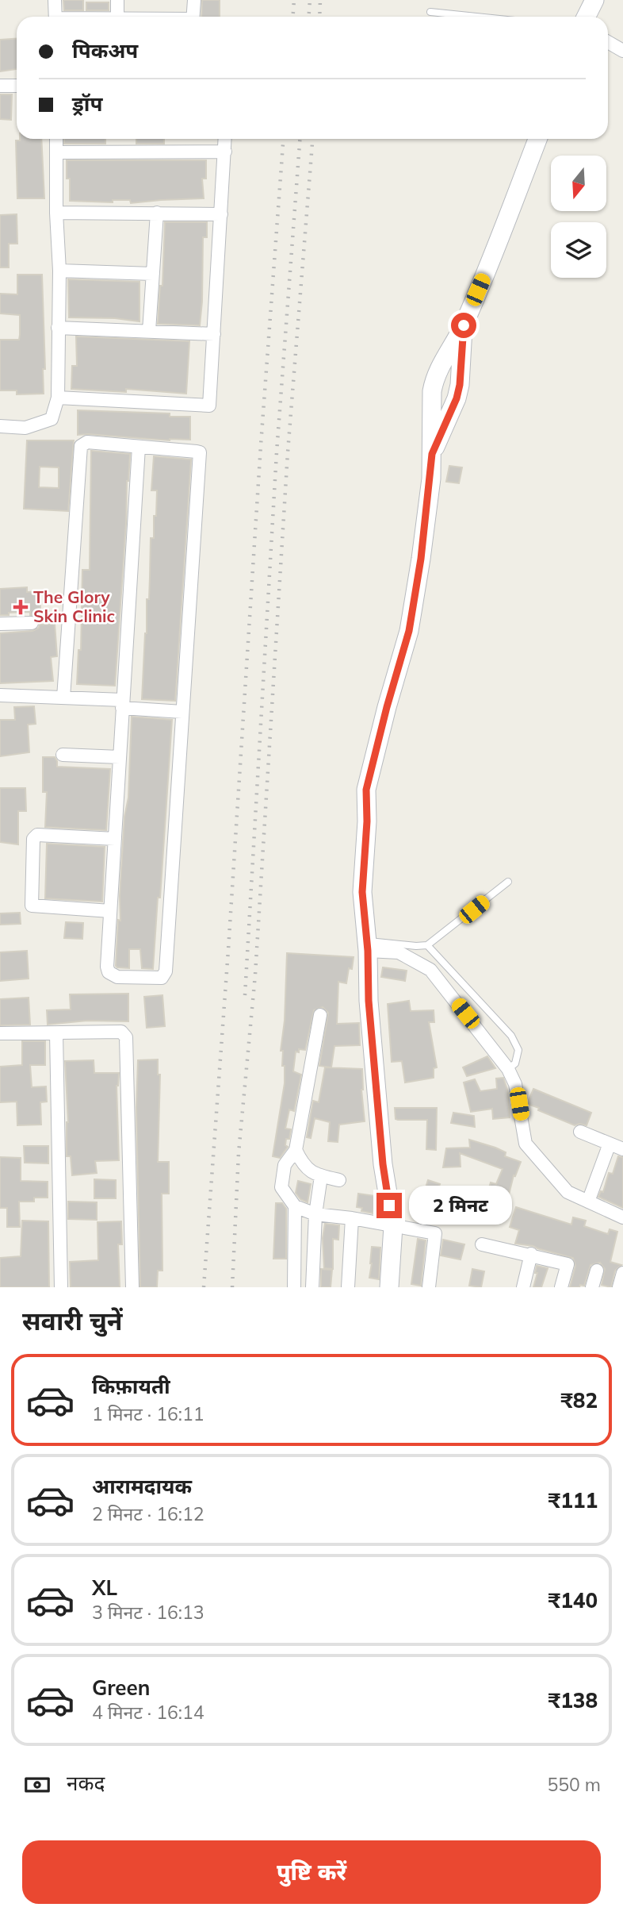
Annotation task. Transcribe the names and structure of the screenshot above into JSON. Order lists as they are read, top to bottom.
{
  "places": {
    "health": ["The Glory Skin Clinic"]
  },
  "north": "bottom",
  "page": {
    "banner": ["पिकअप", "ड्रॉप"],
    "bubble": "2 मिनट",
    "heading": "सवारी चुनें",
    "list": [
      {
        "name": "किफ़ायती",
        "note": "1 मिनट · 16:11",
        "value": "₹82"
      },
      {
        "name": "आरामदायक",
        "note": "2 मिनट · 16:12",
        "value": "₹111"
      },
      {
        "name": "XL",
        "note": "3 मिनट · 16:13",
        "value": "₹140"
      },
      {
        "name": "Green",
        "note": "4 मिनट · 16:14",
        "value": "₹138"
      }
    ],
    "pay": ["नकद", "550 m"],
    "buttons": "पुष्टि करें"
  }
}
